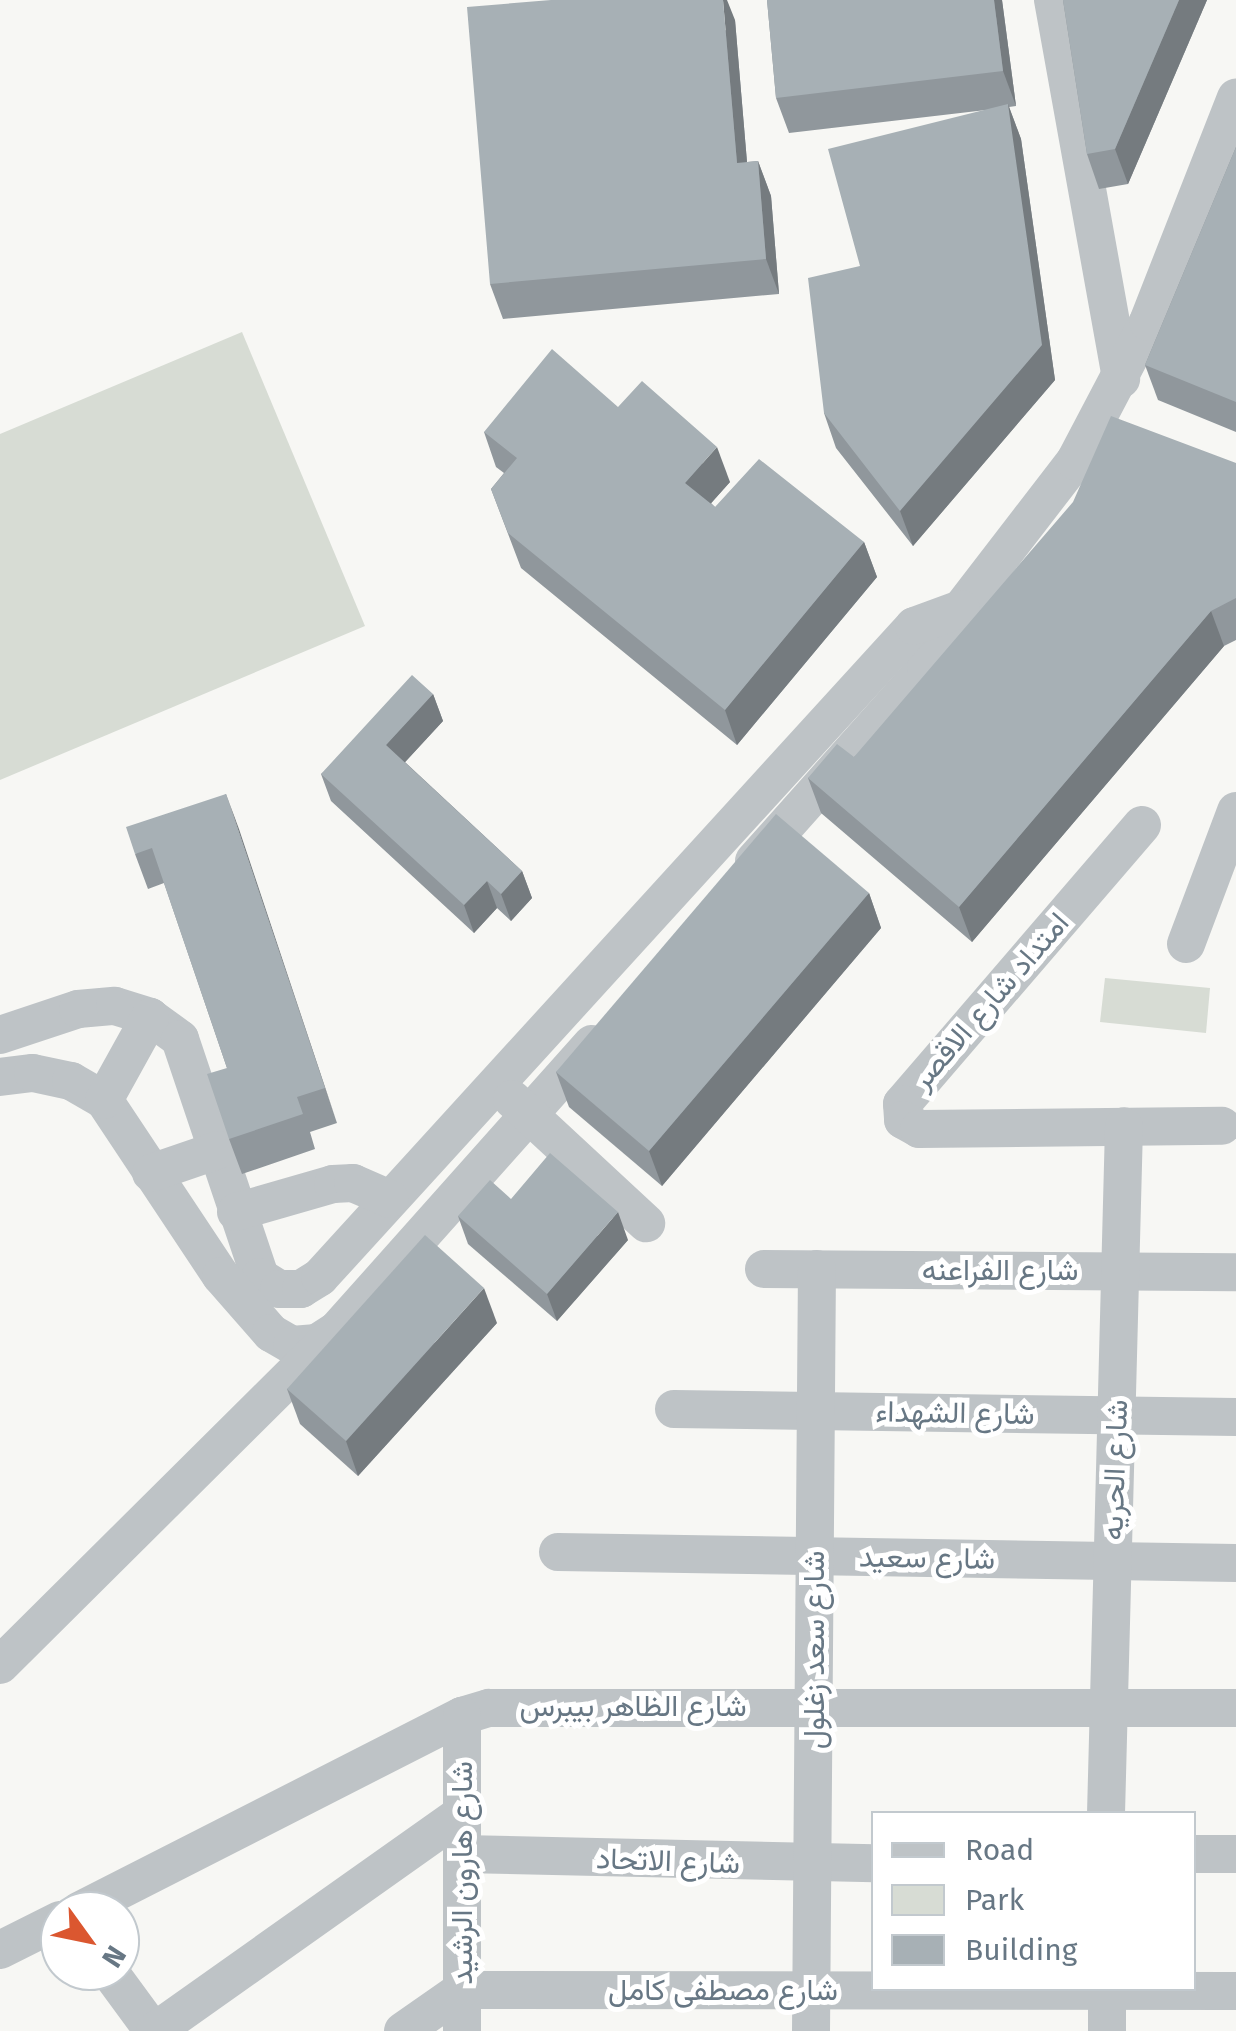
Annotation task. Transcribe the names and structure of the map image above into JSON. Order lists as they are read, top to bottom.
{
  "streets": {
    "street": [
      "امتداد شارع الاقصر",
      "شارع الفراعنه",
      "شارع الشهداء",
      "شارع الحريه",
      "شارع سعيد",
      "شارع سعد زغلول",
      "شارع الظاهر بيبرس",
      "شارع الاتحاد",
      "شارع هارون الرشيد",
      "شارع مصطفى كامل"
    ]
  },
  "crossings": [
    ["امتداد شارع الاقصر", "شارع الحريه"],
    ["شارع الفراعنه", "شارع الحريه"],
    ["شارع الفراعنه", "شارع سعد زغلول"],
    ["شارع الشهداء", "شارع الحريه"],
    ["شارع الشهداء", "شارع سعد زغلول"],
    ["شارع الحريه", "شارع سعيد"],
    ["شارع الحريه", "شارع الظاهر بيبرس"],
    ["شارع سعيد", "شارع سعد زغلول"],
    ["شارع سعد زغلول", "شارع الظاهر بيبرس"],
    ["شارع سعد زغلول", "شارع الاتحاد"],
    ["شارع سعد زغلول", "شارع مصطفى كامل"],
    ["شارع الظاهر بيبرس", "شارع هارون الرشيد"],
    ["شارع الاتحاد", "شارع هارون الرشيد"],
    ["شارع هارون الرشيد", "شارع مصطفى كامل"]
  ],
  "legend": ["Road", "Park", "Building"],
  "north": "bottom right"
}
